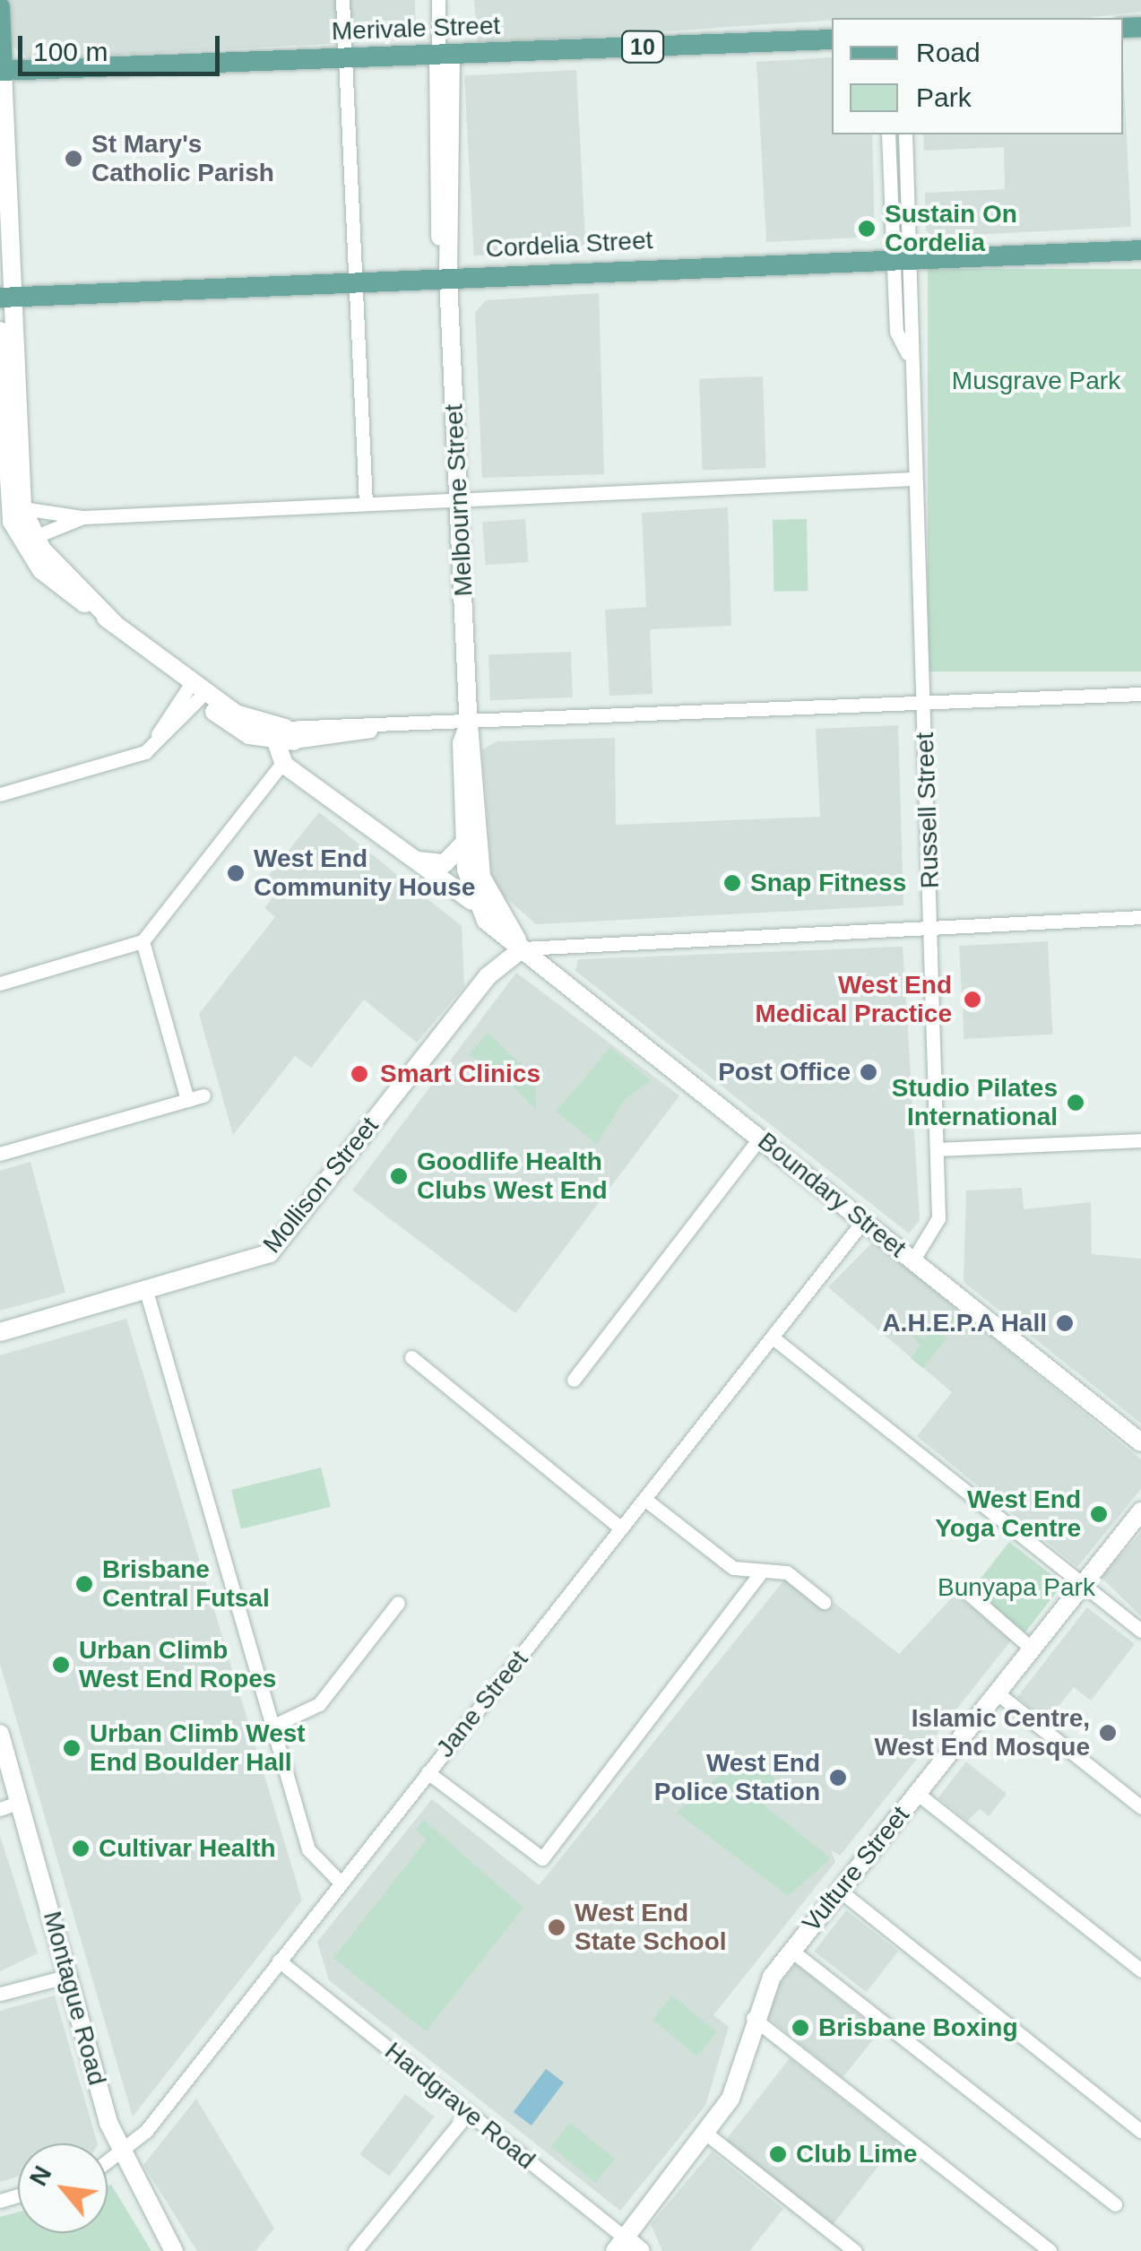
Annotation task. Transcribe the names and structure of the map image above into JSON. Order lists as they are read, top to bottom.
{
  "streets": {
    "main road": ["Merivale Street", "10", "Cordelia Street"],
    "street": [
      "Melbourne Street",
      "Russell Street",
      "Mollison Street",
      "Boundary Street",
      "Jane Street",
      "Vulture Street",
      "Montague Road",
      "Hardgrave Road"
    ]
  },
  "crossings": [
    ["Merivale Street", "Melbourne Street"],
    ["Cordelia Street", "Melbourne Street"],
    ["Cordelia Street", "Russell Street"],
    ["Melbourne Street", "Mollison Street"],
    ["Melbourne Street", "Boundary Street"],
    ["Russell Street", "Boundary Street"],
    ["Mollison Street", "Boundary Street"],
    ["Boundary Street", "Jane Street"],
    ["Jane Street", "Montague Road"],
    ["Jane Street", "Hardgrave Road"],
    ["Vulture Street", "Hardgrave Road"]
  ],
  "parks": ["Musgrave Park", "Bunyapa Park"],
  "places": [
    "St Mary's Catholic Parish",
    "Sustain On Cordelia",
    "West End Community House",
    "Snap Fitness",
    "West End Medical Practice",
    "Post Office",
    "Smart Clinics",
    "Studio Pilates International",
    "Goodlife Health Clubs West End",
    "A.H.E.P.A Hall",
    "West End Yoga Centre",
    "Brisbane Central Futsal",
    "Urban Climb West End Ropes",
    "Islamic Centre, West End Mosque",
    "Urban Climb West End Boulder Hall",
    "West End Police Station",
    "Cultivar Health",
    "West End State School",
    "Brisbane Boxing",
    "Club Lime"
  ],
  "legend": ["Road", "Park"],
  "scale_bar": "100 m",
  "north": "top left"
}
